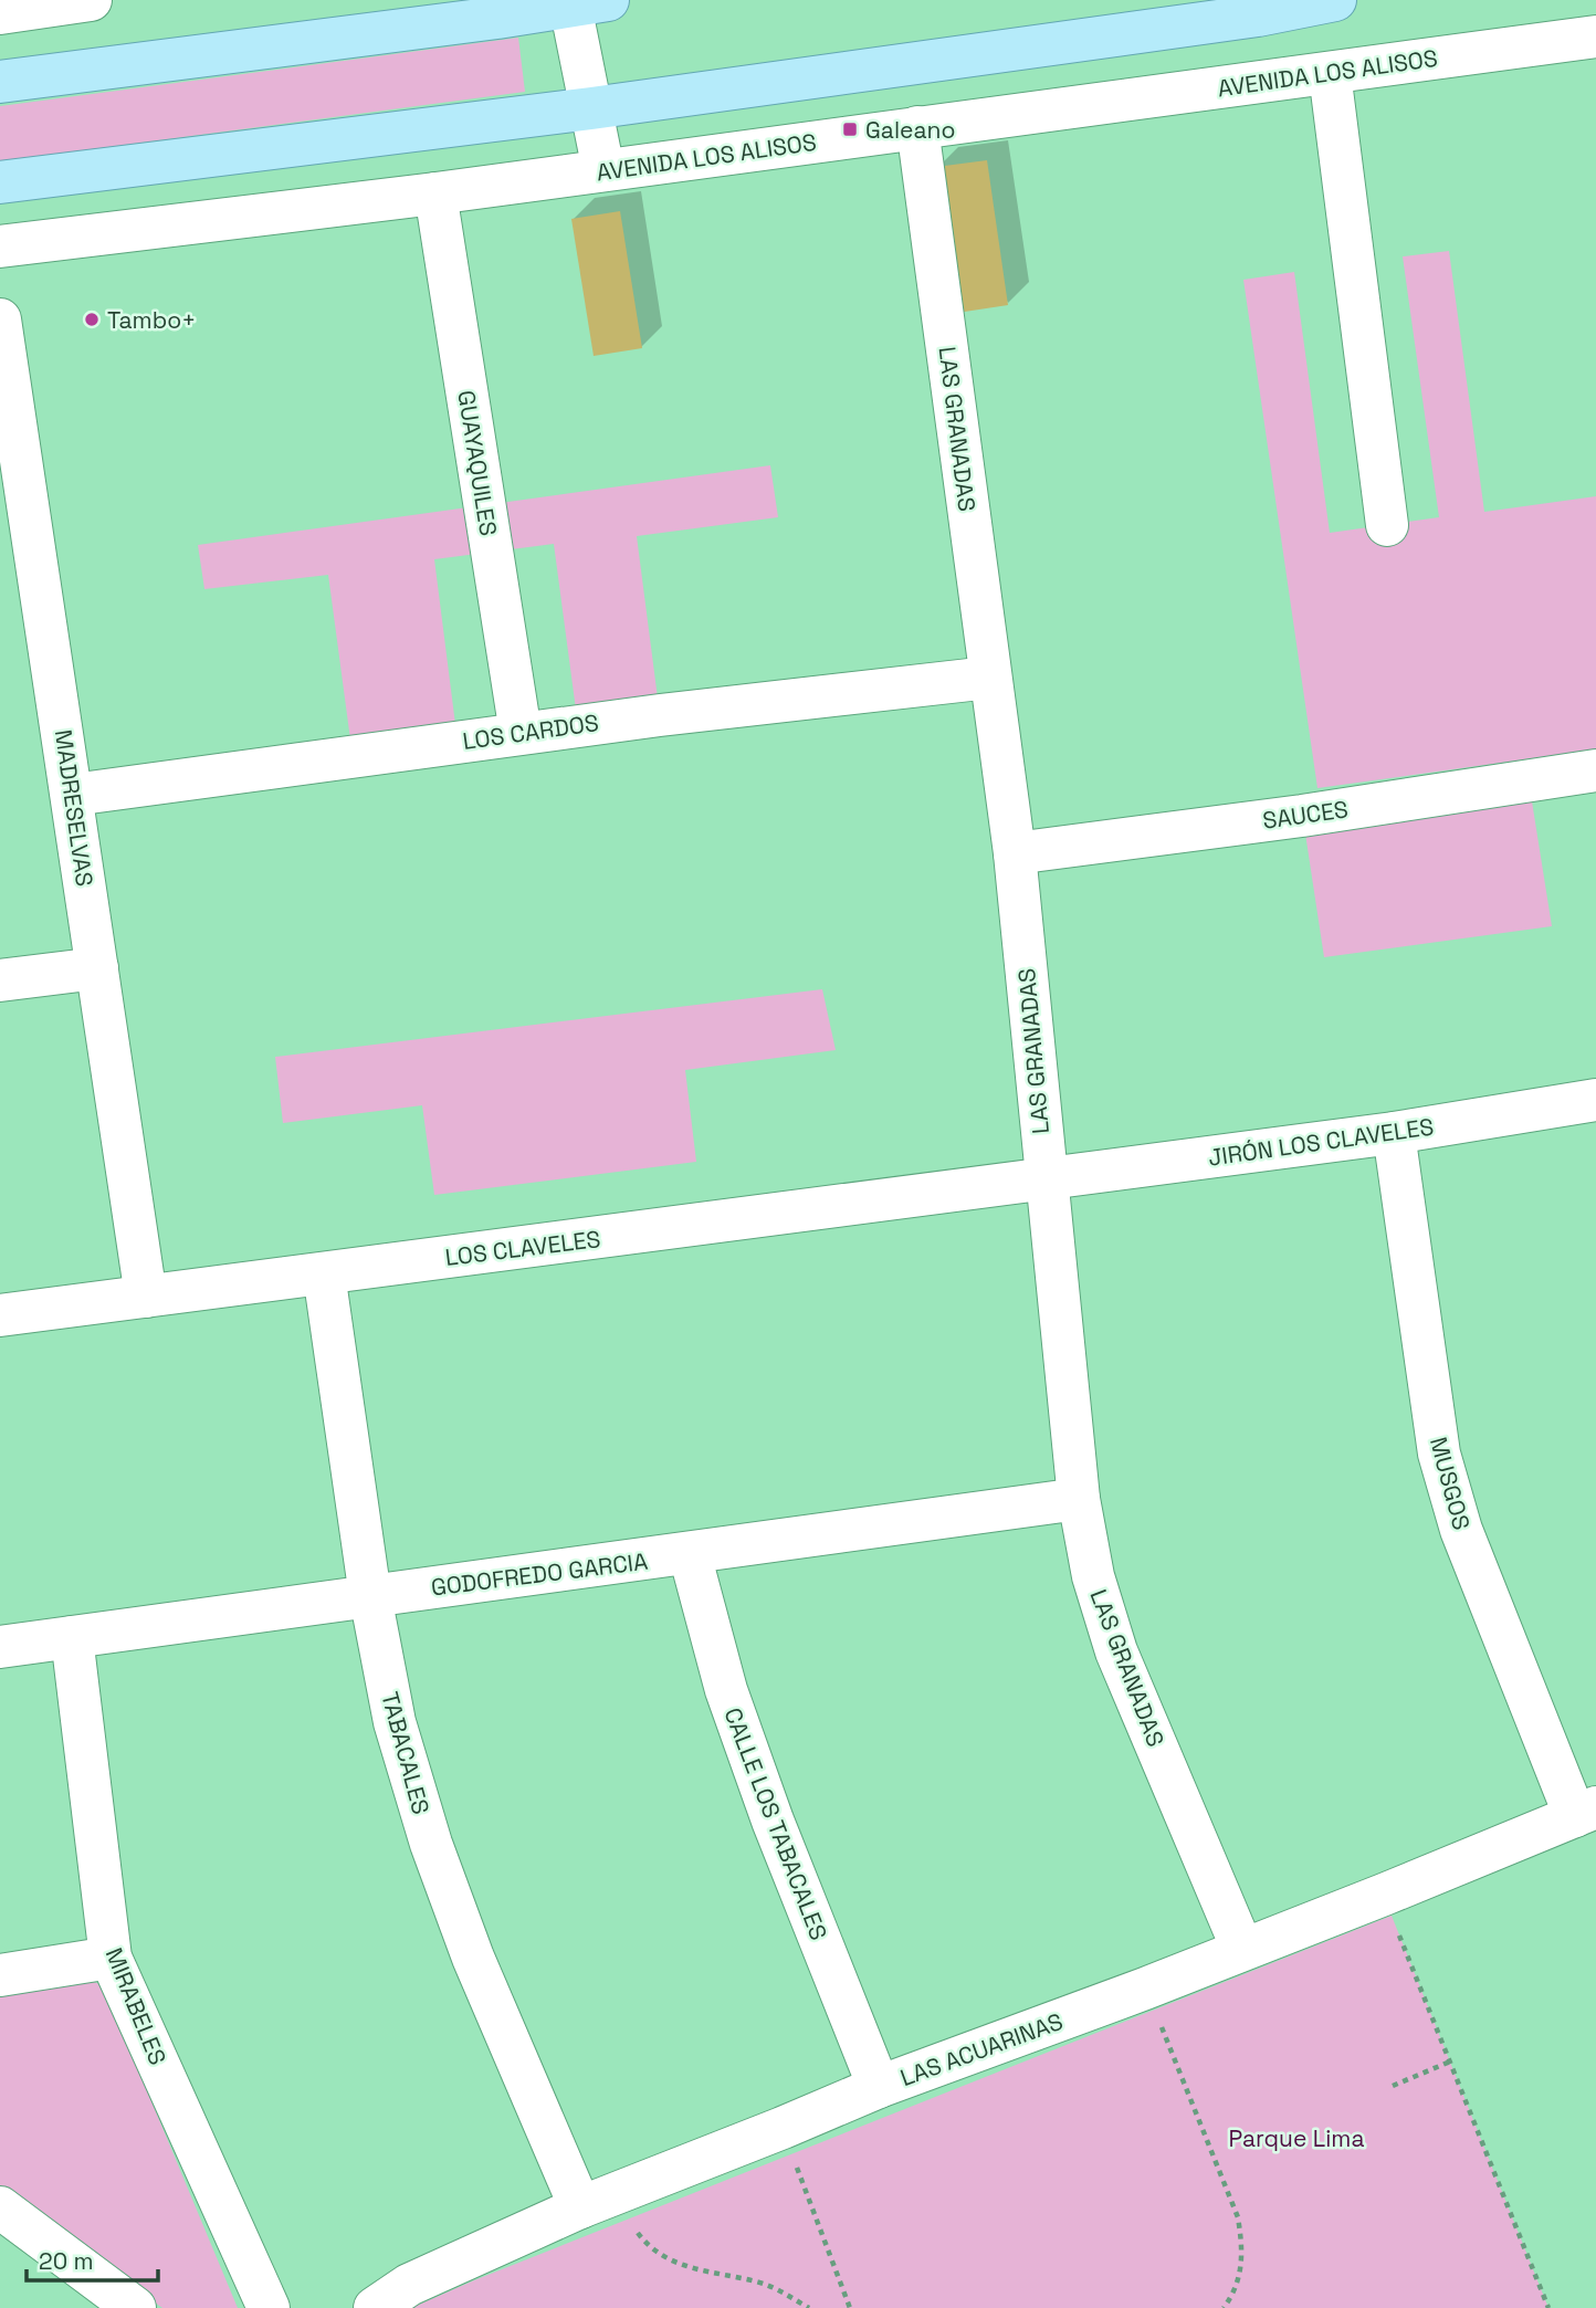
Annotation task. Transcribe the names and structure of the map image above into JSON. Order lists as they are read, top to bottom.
{
  "streets": {
    "street": [
      "AVENIDA LOS ALISOS",
      "LAS GRANADAS",
      "GUAYAQUILES",
      "LOS CARDOS",
      "MADRESELVAS",
      "SAUCES",
      "JIRÓN LOS CLAVELES",
      "LOS CLAVELES",
      "MUSGOS",
      "GODOFREDO GARCIA",
      "TABACALES",
      "CALLE LOS TABACALES",
      "MIRABELES",
      "LAS ACUARINAS"
    ]
  },
  "crossings": [
    ["AVENIDA LOS ALISOS", "LAS GRANADAS"],
    ["AVENIDA LOS ALISOS", "GUAYAQUILES"],
    ["LAS GRANADAS", "LOS CARDOS"],
    ["LAS GRANADAS", "SAUCES"],
    ["LAS GRANADAS", "JIRÓN LOS CLAVELES"],
    ["LAS GRANADAS", "LOS CLAVELES"],
    ["LAS GRANADAS", "GODOFREDO GARCIA"],
    ["LAS GRANADAS", "LAS ACUARINAS"],
    ["GUAYAQUILES", "LOS CARDOS"],
    ["LOS CARDOS", "MADRESELVAS"],
    ["MADRESELVAS", "LOS CLAVELES"],
    ["JIRÓN LOS CLAVELES", "LOS CLAVELES"],
    ["JIRÓN LOS CLAVELES", "MUSGOS"],
    ["LOS CLAVELES", "TABACALES"],
    ["MUSGOS", "LAS ACUARINAS"],
    ["GODOFREDO GARCIA", "TABACALES"],
    ["GODOFREDO GARCIA", "CALLE LOS TABACALES"],
    ["GODOFREDO GARCIA", "MIRABELES"],
    ["TABACALES", "LAS ACUARINAS"],
    ["CALLE LOS TABACALES", "LAS ACUARINAS"]
  ],
  "parks": ["Parque Lima"],
  "places": {
    "transit": ["Galeano"],
    "other": ["Tambo+"]
  },
  "scale_bar": "20 m"
}
